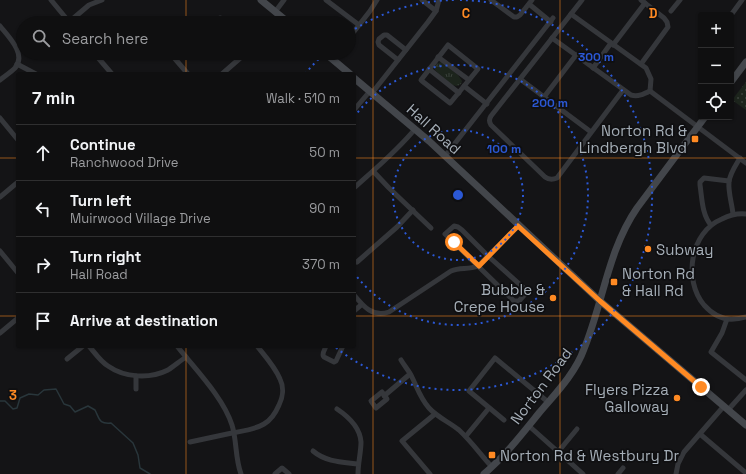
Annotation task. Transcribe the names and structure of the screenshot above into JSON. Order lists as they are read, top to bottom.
{
  "streets": {
    "main road": ["Hall Road", "Norton Road"]
  },
  "crossings": [
    ["Hall Road", "Norton Road"]
  ],
  "places": {
    "transit": ["Norton Rd & Lindbergh Blvd", "Norton Rd & Hall Rd", "Norton Rd & Westbury Dr"],
    "other": ["Subway", "Bubble & Crepe House", "Flyers Pizza Galloway"]
  },
  "page": {
    "map_buttons": ["+", "−"],
    "search": "Search here",
    "heading": ["7 min", "Walk · 510 m"],
    "list": [
      ["Continue", "Ranchwood Drive", "50 m"],
      ["Turn left", "Muirwood Village Drive", "90 m"],
      ["Turn right", "Hall Road", "370 m"],
      "Arrive at destination"
    ]
  },
  "grid": {
    "columns": ["C", "D"],
    "rows": ["3"]
  },
  "rings": ["300 m", "200 m", "100 m"]
}
